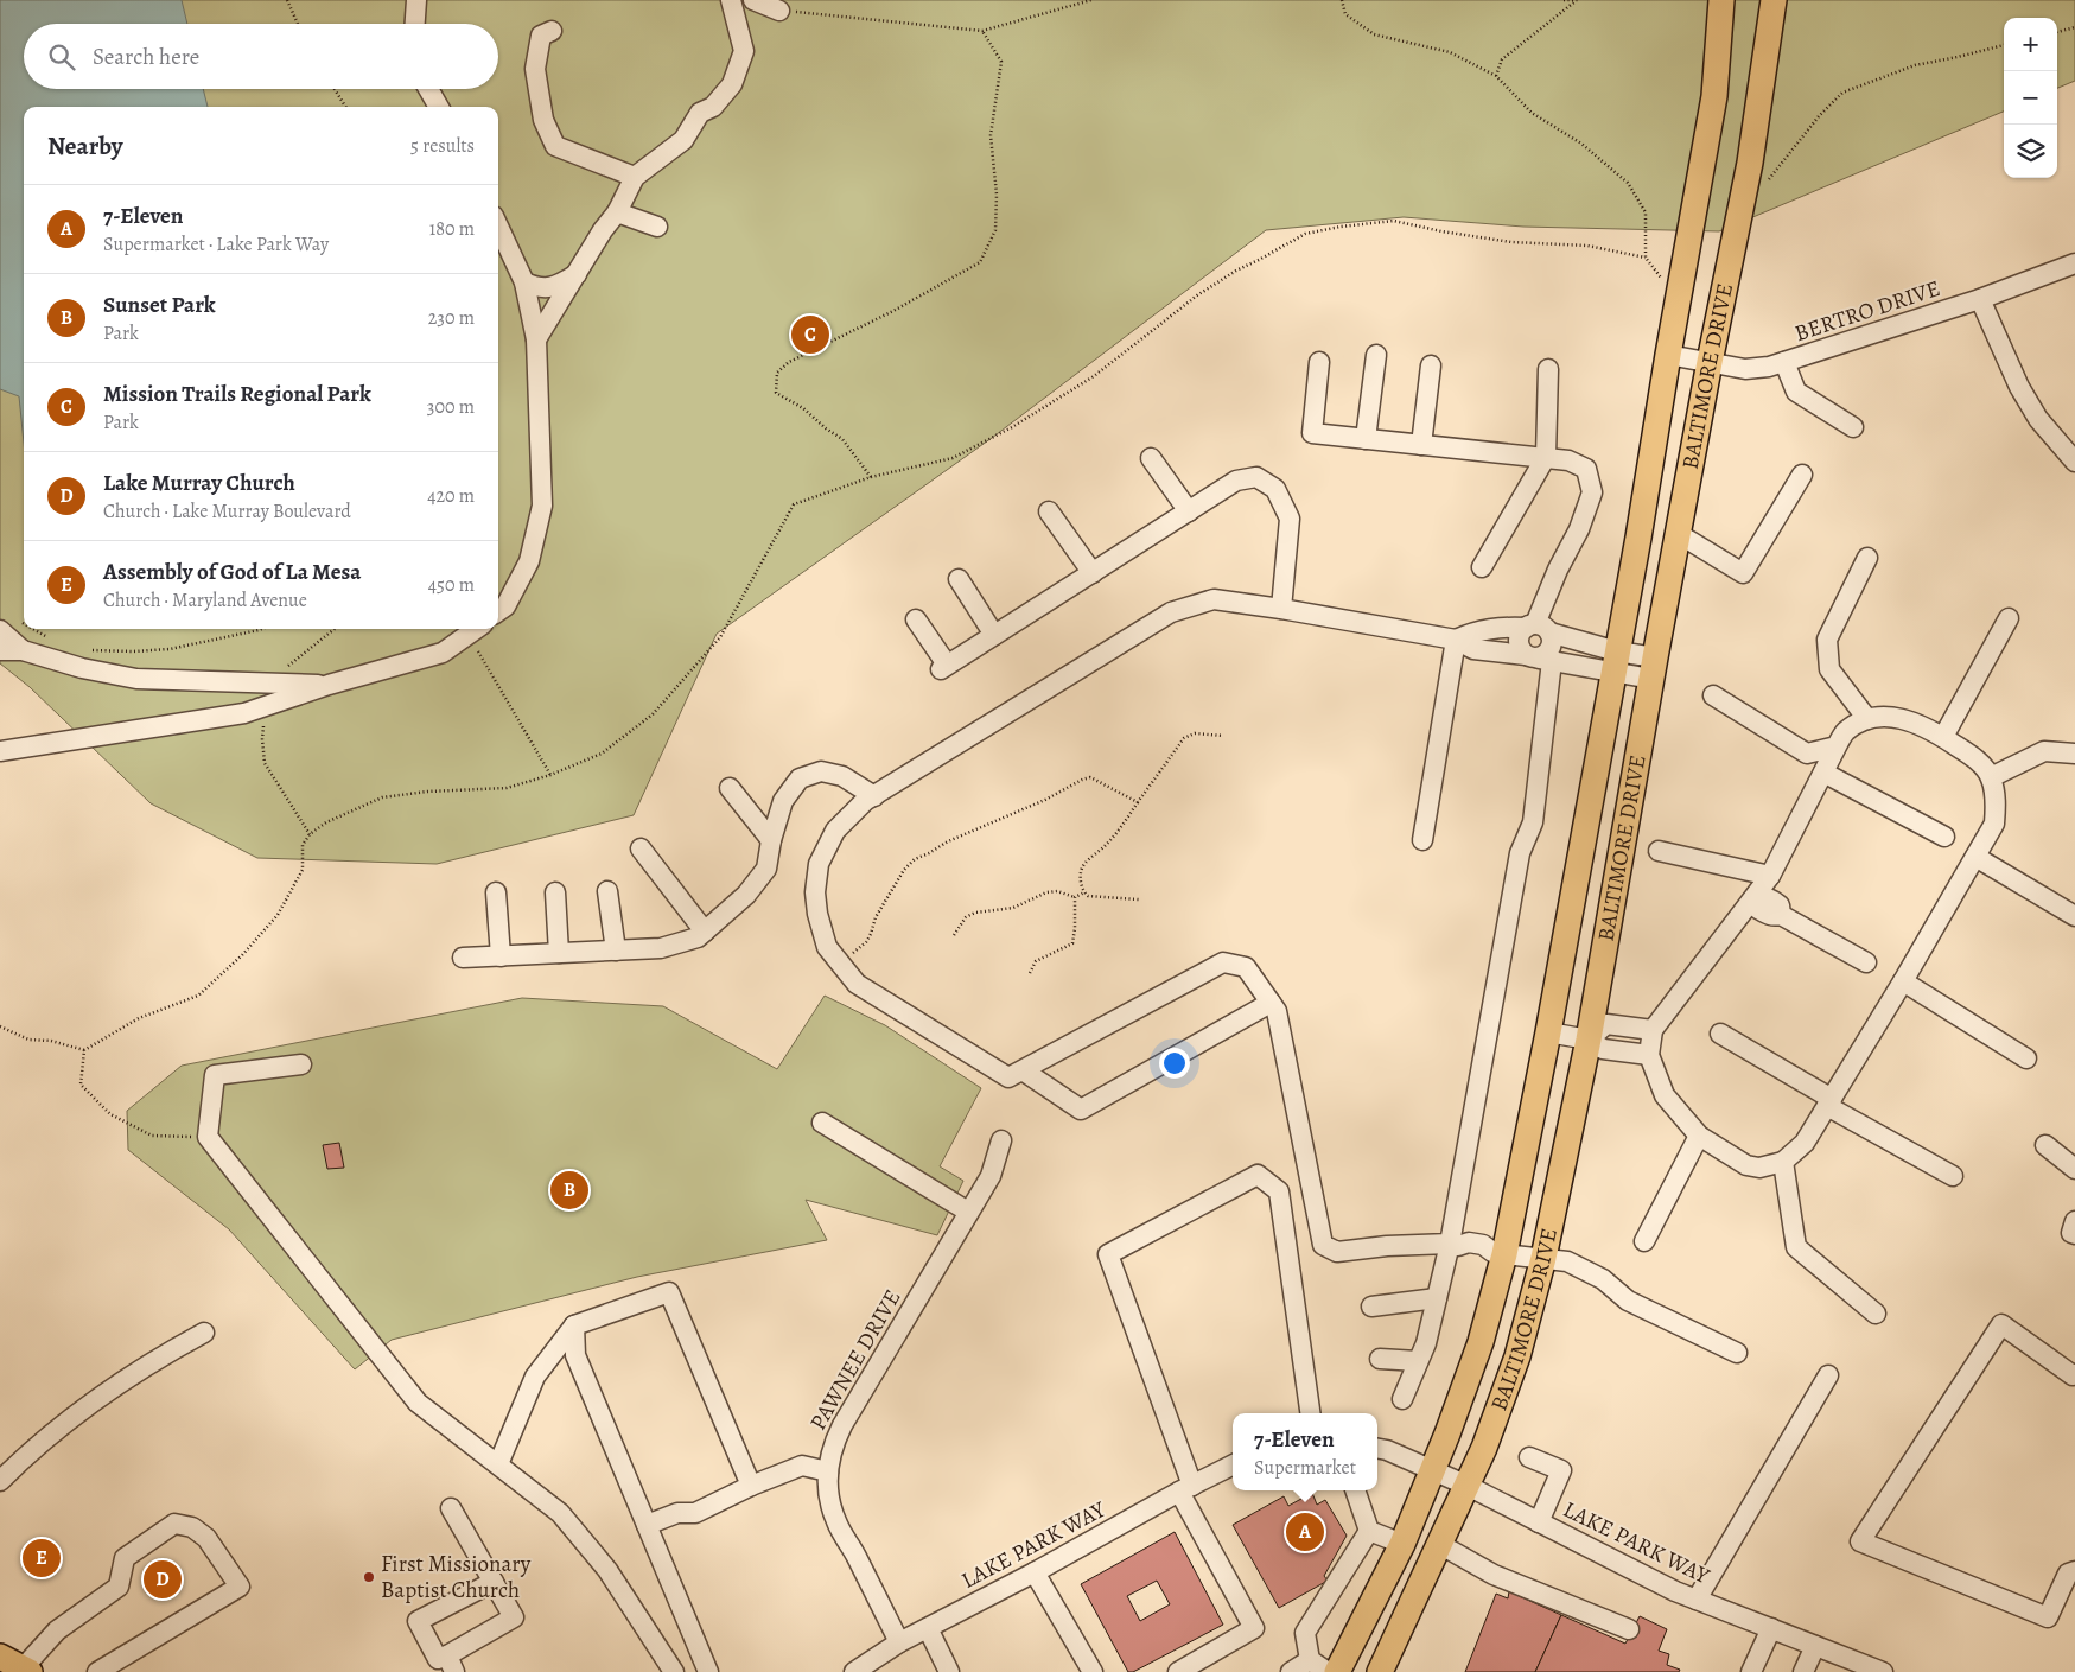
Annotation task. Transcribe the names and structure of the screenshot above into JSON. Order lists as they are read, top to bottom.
{
  "streets": {
    "main road": ["BALTIMORE DRIVE"],
    "street": ["BERTRO DRIVE", "PAWNEE DRIVE", "LAKE PARK WAY"]
  },
  "crossings": [
    ["BERTRO DRIVE", "BALTIMORE DRIVE"],
    ["BALTIMORE DRIVE", "LAKE PARK WAY"],
    ["PAWNEE DRIVE", "LAKE PARK WAY"]
  ],
  "places": ["First Missionary Baptist Church"],
  "page": {
    "map_buttons": ["+", "−"],
    "search": "Search here",
    "heading": ["Nearby", "5 results"],
    "list": [
      {
        "mark": "A",
        "name": "7-Eleven",
        "note": "Supermarket · Lake Park Way",
        "value": "180 m"
      },
      {
        "mark": "B",
        "name": "Sunset Park",
        "note": "Park",
        "value": "230 m"
      },
      {
        "mark": "C",
        "name": "Mission Trails Regional Park",
        "note": "Park",
        "value": "300 m"
      },
      {
        "mark": "D",
        "name": "Lake Murray Church",
        "note": "Church · Lake Murray Boulevard",
        "value": "420 m"
      },
      {
        "mark": "E",
        "name": "Assembly of God of La Mesa",
        "note": "Church · Maryland Avenue",
        "value": "450 m"
      }
    ],
    "pins": [
      "C",
      "B",
      "A",
      "E",
      "D"
    ],
    "popup": ["7-Eleven", "Supermarket"]
  }
}
